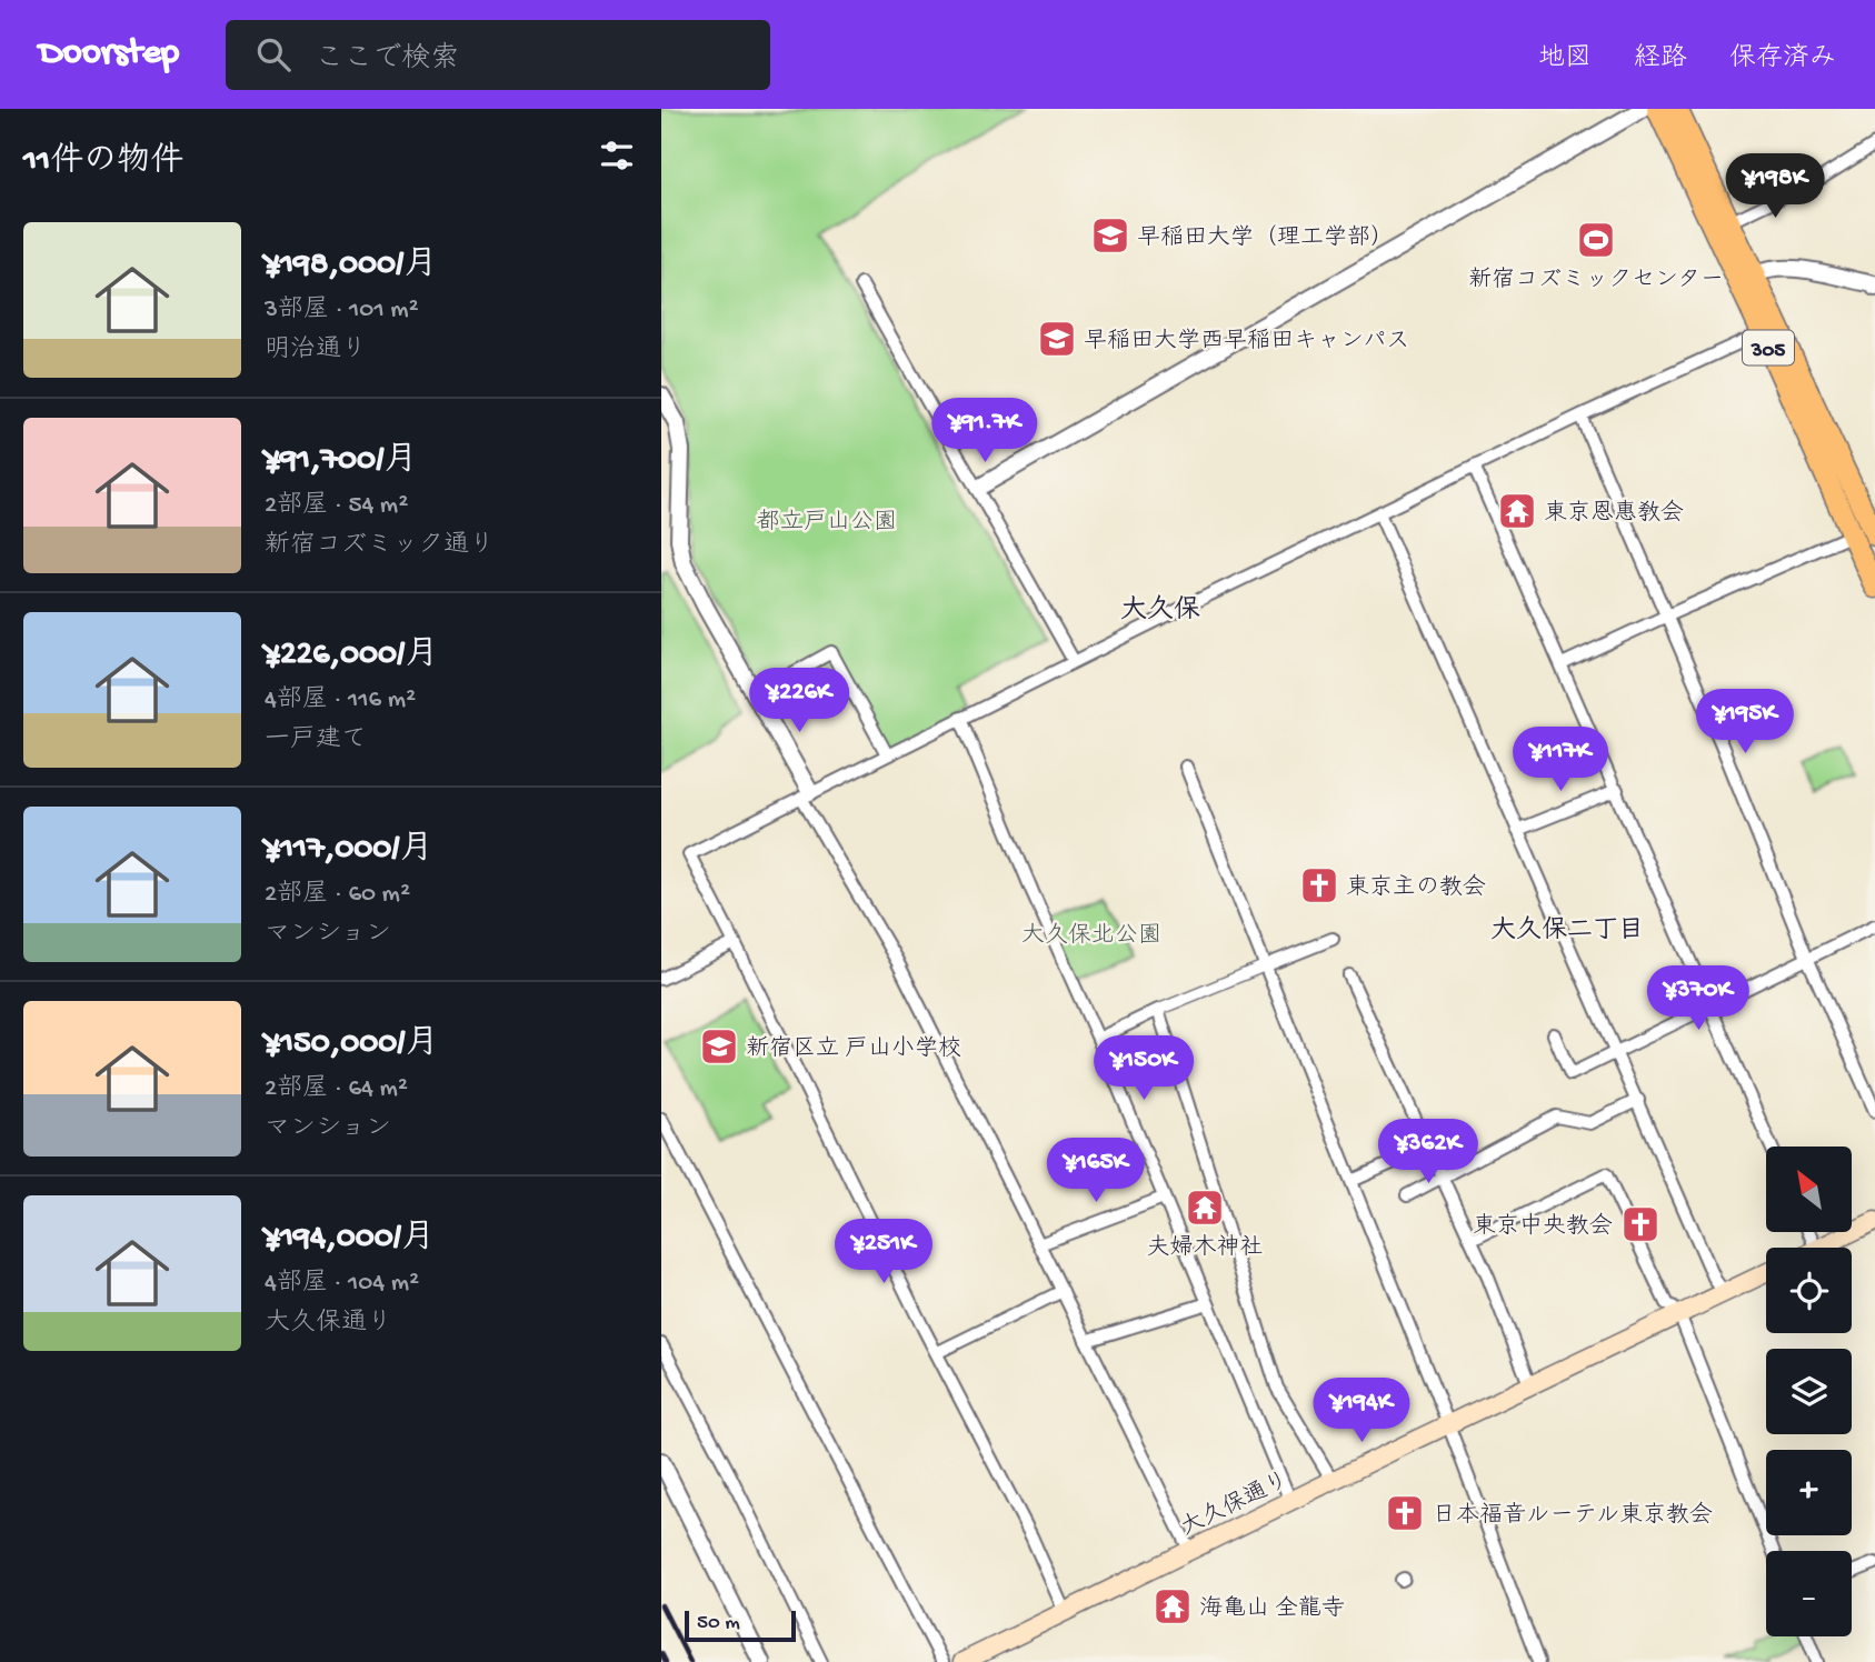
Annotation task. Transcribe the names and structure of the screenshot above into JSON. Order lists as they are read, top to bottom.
{
  "streets": {
    "main road": ["305", "大久保通り"]
  },
  "districts": ["大久保", "大久保二丁目"],
  "parks": ["都立戸山公園", "大久保北公園"],
  "places": {
    "school or university": ["早稲田大学（理工学部）", "早稲田大学西早稲田キャンパス", "新宿区立 戸山小学校"],
    "sports": ["新宿コズミックセンター"],
    "temple": ["東京恩惠敎会", "夫婦木神社", "海亀山 全龍寺"],
    "church": ["東京主の教会", "東京中央教会", "日本福音ルーテル東京教会"]
  },
  "scale_bar": "50 m",
  "north": "top left",
  "page": {
    "header": "Doorstep",
    "search": "ここで検索",
    "nav": ["地図", "経路", "保存済み"],
    "heading": "11件の物件",
    "price": [
      "¥198K",
      "¥91.7K",
      "¥226K",
      "¥195K",
      "¥117K",
      "¥370K",
      "¥150K",
      "¥362K",
      "¥165K",
      "¥251K",
      "¥194K"
    ],
    "list": [
      {
        "name": "¥198,000/月",
        "note": "3部屋 · 101 m² · 明治通り"
      },
      {
        "name": "¥91,700/月",
        "note": "2部屋 · 54 m² · 新宿コズミック通り"
      },
      {
        "name": "¥226,000/月",
        "note": "4部屋 · 116 m² · 一戸建て"
      },
      {
        "name": "¥117,000/月",
        "note": "2部屋 · 60 m² · マンション"
      },
      {
        "name": "¥150,000/月",
        "note": "2部屋 · 64 m² · マンション"
      },
      {
        "name": "¥194,000/月",
        "note": "4部屋 · 104 m² · 大久保通り"
      }
    ],
    "map_buttons": ["+", "−"],
    "scale": "50 m"
  }
}
